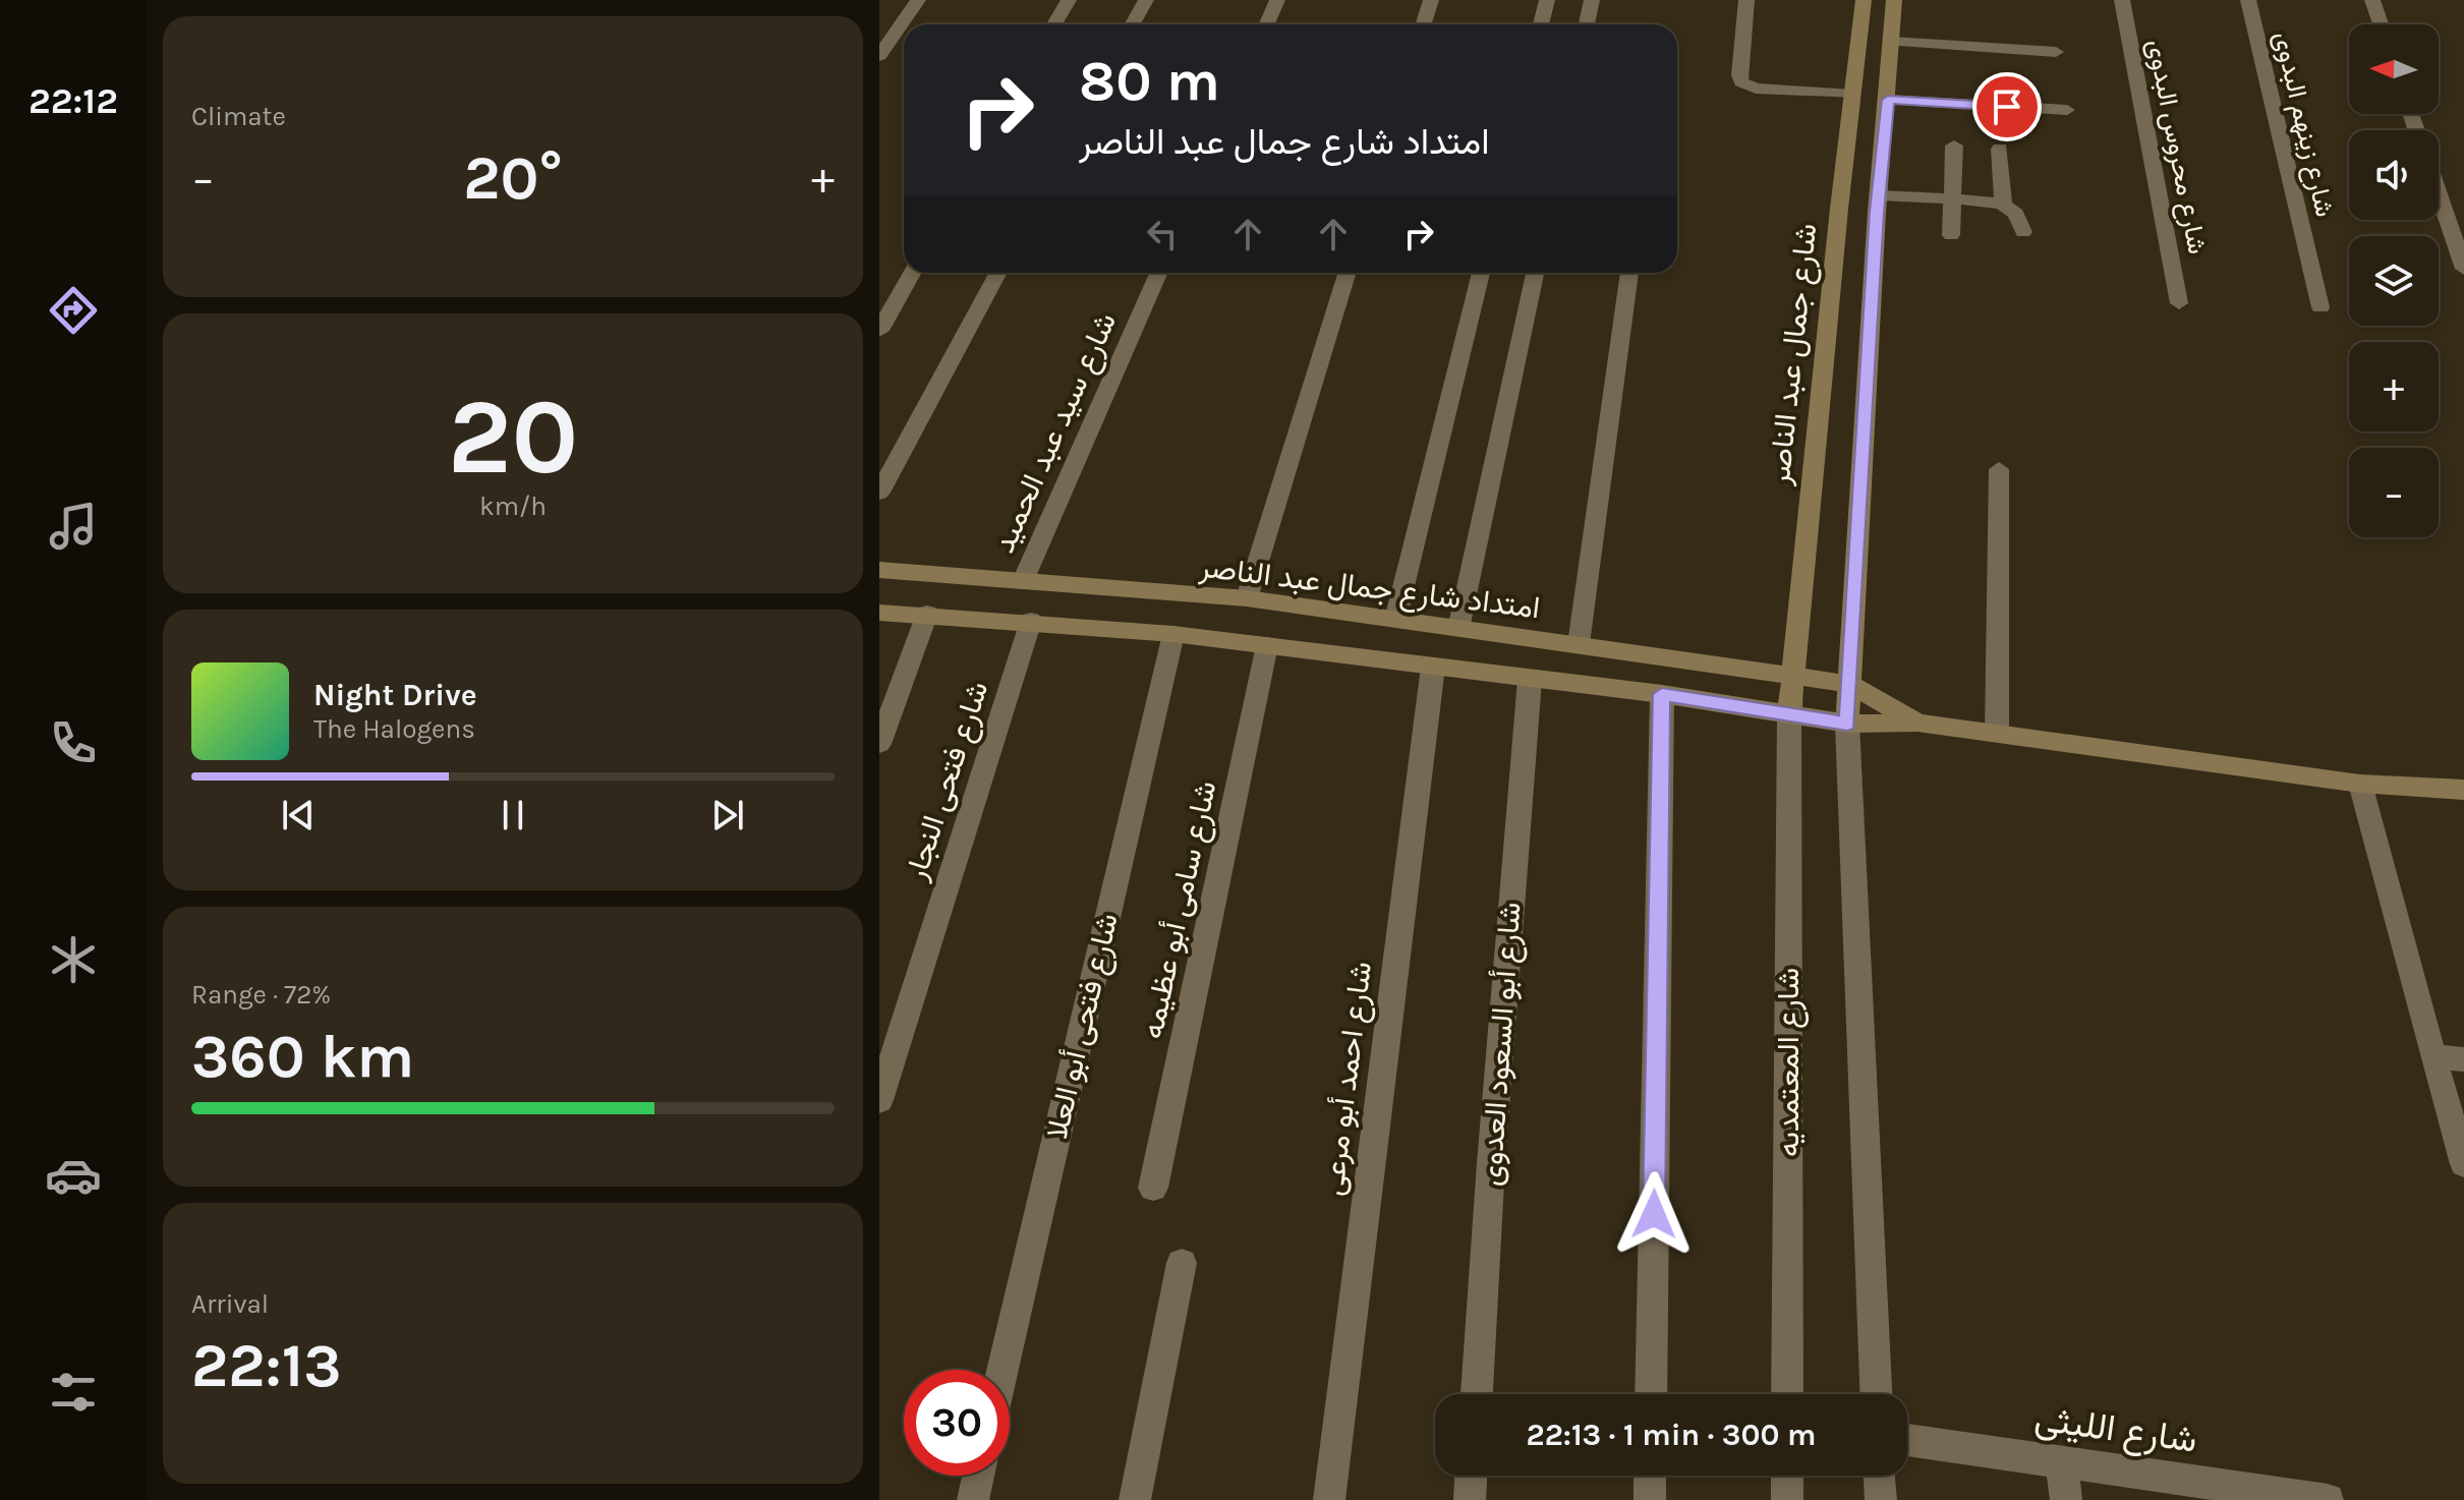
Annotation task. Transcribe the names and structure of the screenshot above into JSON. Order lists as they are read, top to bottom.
{
  "streets": {
    "street": [
      "شارع زينهم البدوى",
      "شارع محروس البدوى",
      "شارع جمال عبد الناصر",
      "شارع سيد عبد الحميد",
      "امتداد شارع جمال عبد الناصر",
      "شارع فتحى النجار",
      "شارع سامى أبو عظيمه",
      "شارع فتحى أبو العلا",
      "شارع أبو السعود العدوى",
      "شارع المعتمديه",
      "شارع احمد أبو مرعى",
      "شارع الليثى"
    ]
  },
  "crossings": [
    ["شارع جمال عبد الناصر", "امتداد شارع جمال عبد الناصر"],
    ["شارع جمال عبد الناصر", "شارع المعتمديه"],
    ["شارع سيد عبد الحميد", "امتداد شارع جمال عبد الناصر"]
  ],
  "north": "left",
  "page": {
    "tabs": "22:12",
    "tile": [
      "Climate",
      ["20", "km/h"],
      ["Range · 72%", "360 km"],
      ["Arrival", "22:13"]
    ],
    "map_buttons": ["+", "−"],
    "turn": ["80 m", "امتداد شارع جمال عبد الناصر"],
    "heat": ["−", "20°", "+"],
    "song": ["Night Drive", "The Halogens"],
    "limit": "30",
    "trip": "22:13 · 1 min · 300 m"
  }
}
